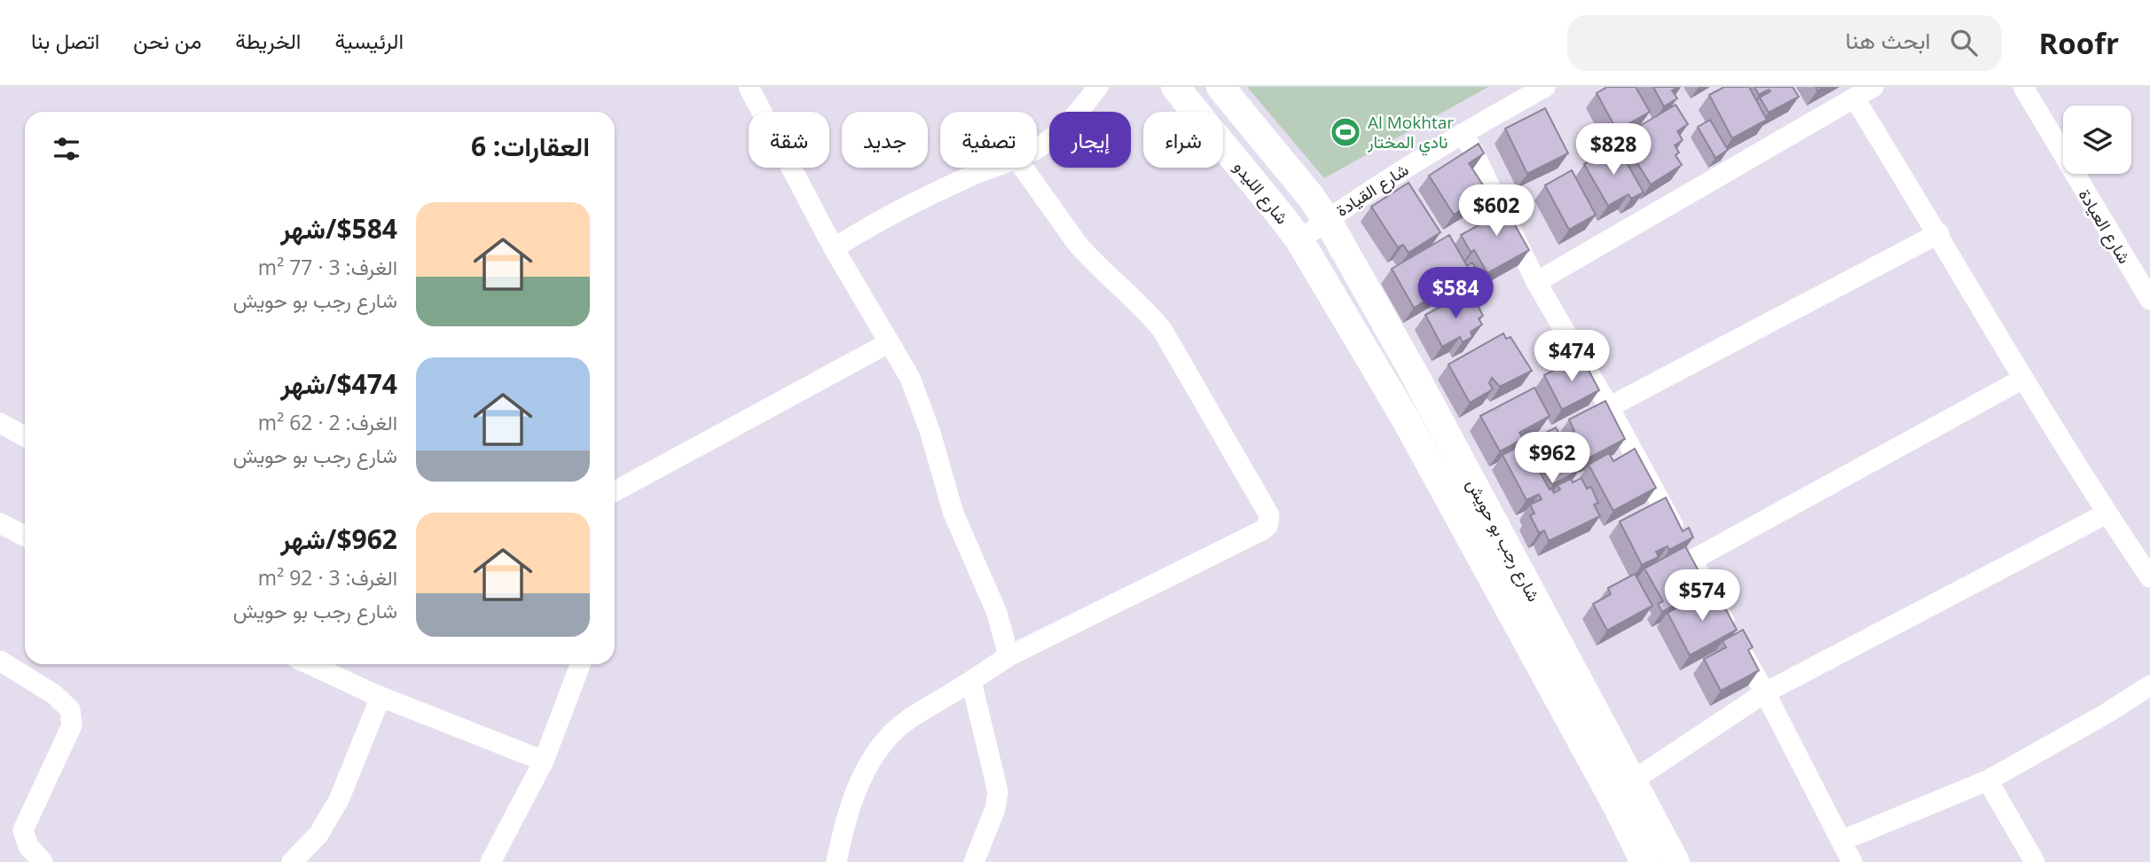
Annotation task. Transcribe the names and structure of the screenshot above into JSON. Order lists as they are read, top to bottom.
{
  "streets": {
    "main road": ["شارع الليدو", "شارع رجب بو حويش"],
    "street": ["شارع القيادة", "شارع العيادة"]
  },
  "crossings": [
    ["شارع القيادة", "شارع الليدو"],
    ["شارع القيادة", "شارع رجب بو حويش"],
    ["شارع الليدو", "شارع رجب بو حويش"]
  ],
  "places": {
    "sports": ["Al Mokhtar نادي المختار"]
  },
  "page": {
    "header": "Roofr",
    "search": "ابحث هنا",
    "nav": [
      "الرئيسية",
      "الخريطة",
      "من نحن",
      "اتصل بنا"
    ],
    "chip": [
      "شراء",
      "إيجار",
      "تصفية",
      "جديد",
      "شقة"
    ],
    "heading": "العقارات: 6",
    "price": [
      "$828",
      "$602",
      "$584",
      "$474",
      "$962",
      "$574"
    ],
    "list": [
      {
        "name": "$584/شهر",
        "note": "الغرف: 3 · 77 m² · شارع رجب بو حويش"
      },
      {
        "name": "$474/شهر",
        "note": "الغرف: 2 · 62 m² · شارع رجب بو حويش"
      },
      {
        "name": "$962/شهر",
        "note": "الغرف: 3 · 92 m² · شارع رجب بو حويش"
      }
    ]
  }
}
